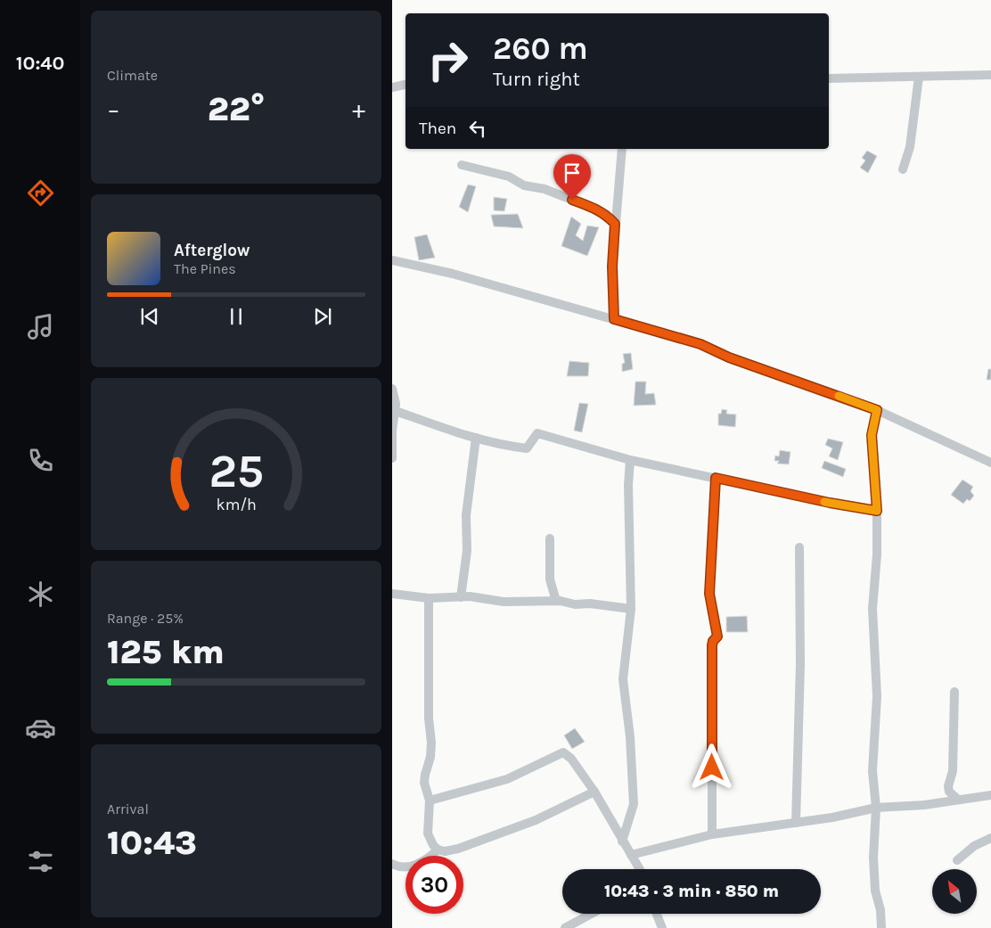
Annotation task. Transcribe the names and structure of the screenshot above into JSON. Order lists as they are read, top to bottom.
{
  "north": "top left",
  "page": {
    "tabs": "10:40",
    "tile": [
      "Climate",
      ["Range · 25%", "125 km"],
      ["Arrival", "10:43"]
    ],
    "turn": ["260 m", "Turn right"],
    "heat": ["−", "22°", "+"],
    "then": "Then",
    "song": ["Afterglow", "The Pines"],
    "limit": "30",
    "trip": "10:43 · 3 min · 850 m",
    "gauge": ["25", "km/h"]
  }
}
